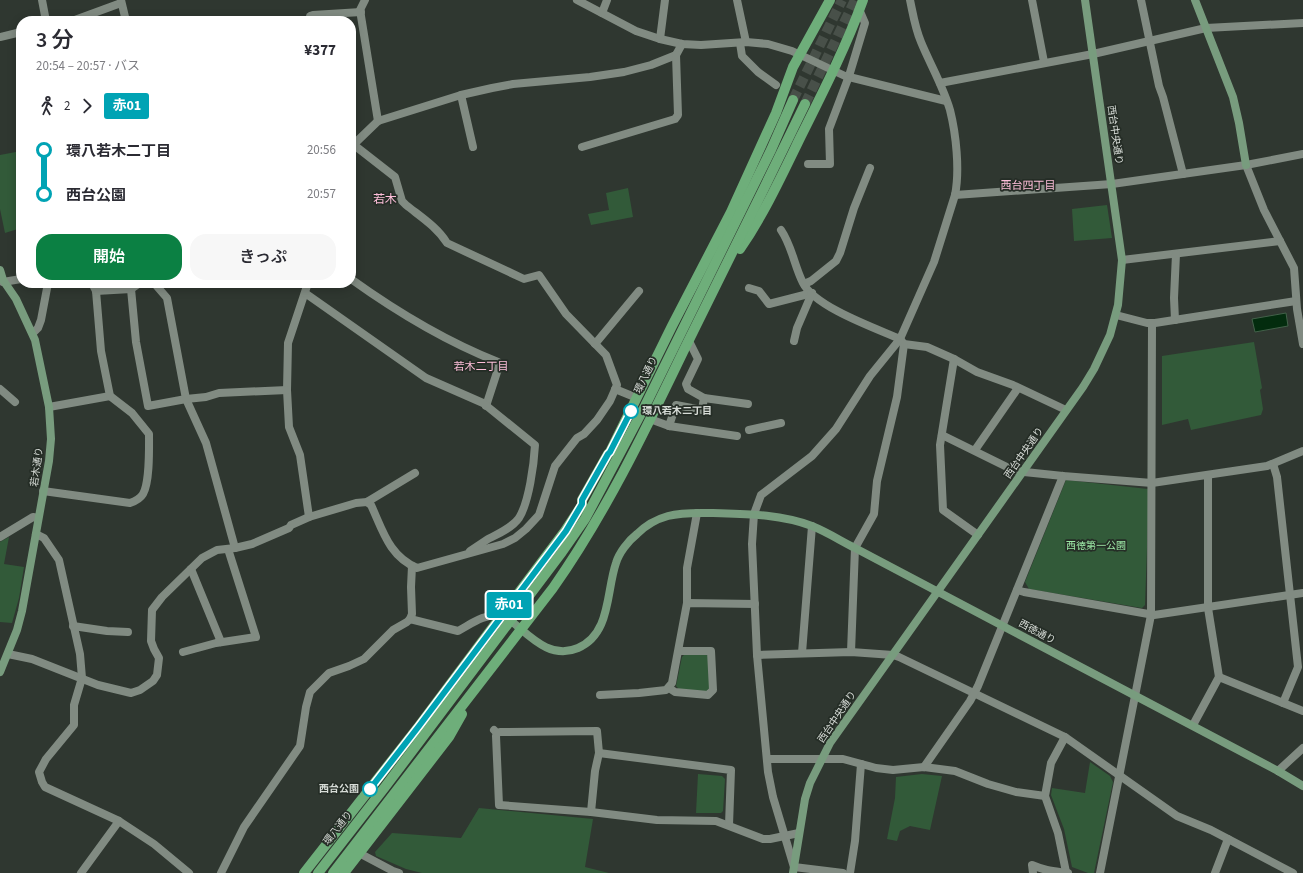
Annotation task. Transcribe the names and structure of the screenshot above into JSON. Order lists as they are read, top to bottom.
{
  "streets": {
    "main road": ["環八通り"],
    "street": ["西台中央通り", "若木通り", "西徳通り"]
  },
  "crossings": [
    ["西台中央通り", "西徳通り"],
    ["環八通り", "西徳通り"]
  ],
  "districts": ["西台四丁目", "若木", "若木二丁目"],
  "parks": ["西徳第一公園"],
  "places": ["環八若木二丁目", "西台公園"],
  "lines": ["bus line 赤01"],
  "page": {
    "on_map": "赤01",
    "heading": ["3 分", "20:54 – 20:57 · バス", "¥377"],
    "legs": ["2", "赤01"],
    "list": [
      {
        "name": "環八若木二丁目",
        "value": "20:56"
      },
      {
        "name": "西台公園",
        "value": "20:57"
      }
    ],
    "buttons": ["開始", "きっぷ"]
  }
}
